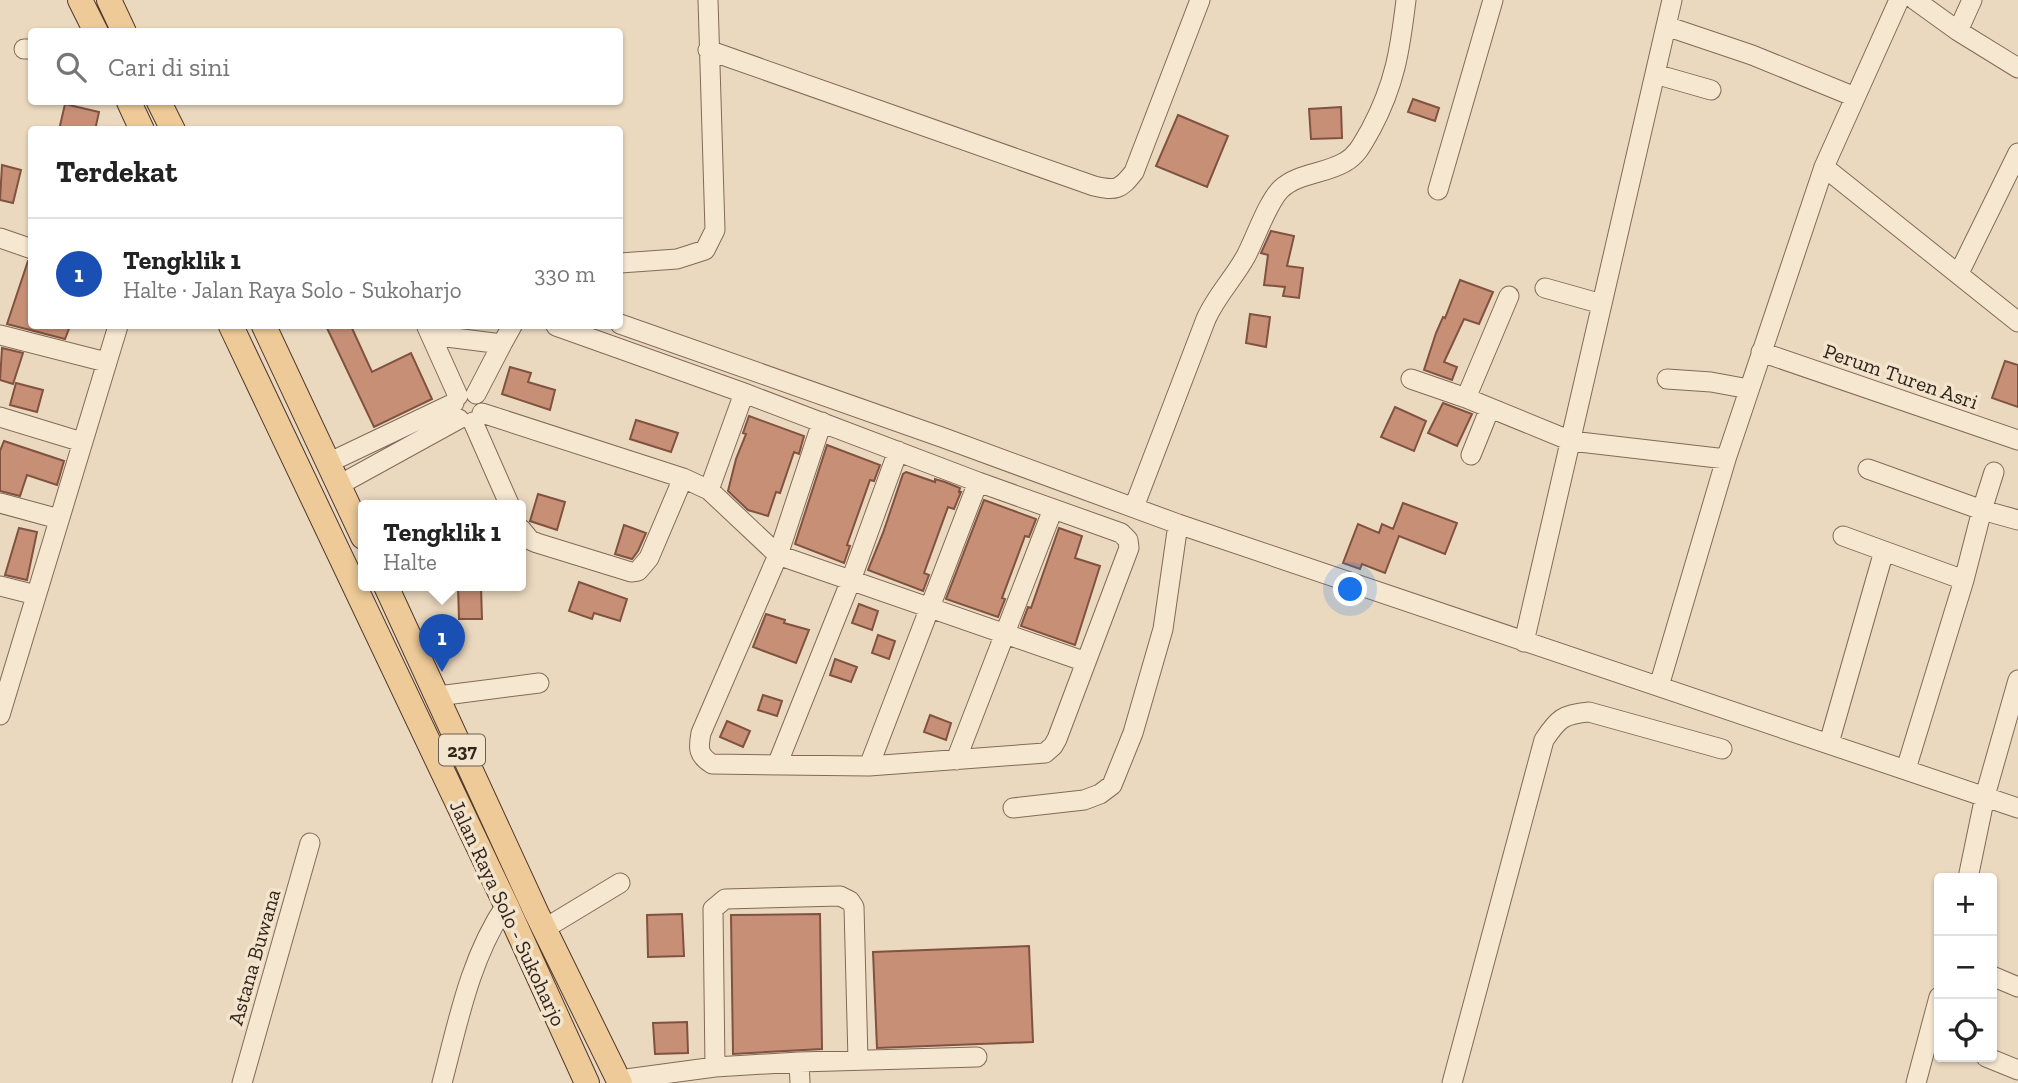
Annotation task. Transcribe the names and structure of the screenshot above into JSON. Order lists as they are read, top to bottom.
{
  "streets": {
    "main road": ["237", "Jalan Raya Solo - Sukoharjo"],
    "street": ["Perum Turen Asri", "Astana Buwana"]
  },
  "page": {
    "search": "Cari di sini",
    "heading": "Terdekat",
    "list": [
      {
        "mark": "1",
        "name": "Tengklik 1",
        "note": "Halte · Jalan Raya Solo - Sukoharjo",
        "value": "330 m"
      }
    ],
    "popup": ["Tengklik 1", "Halte"],
    "pins": "1",
    "map_buttons": ["+", "−"]
  }
}
